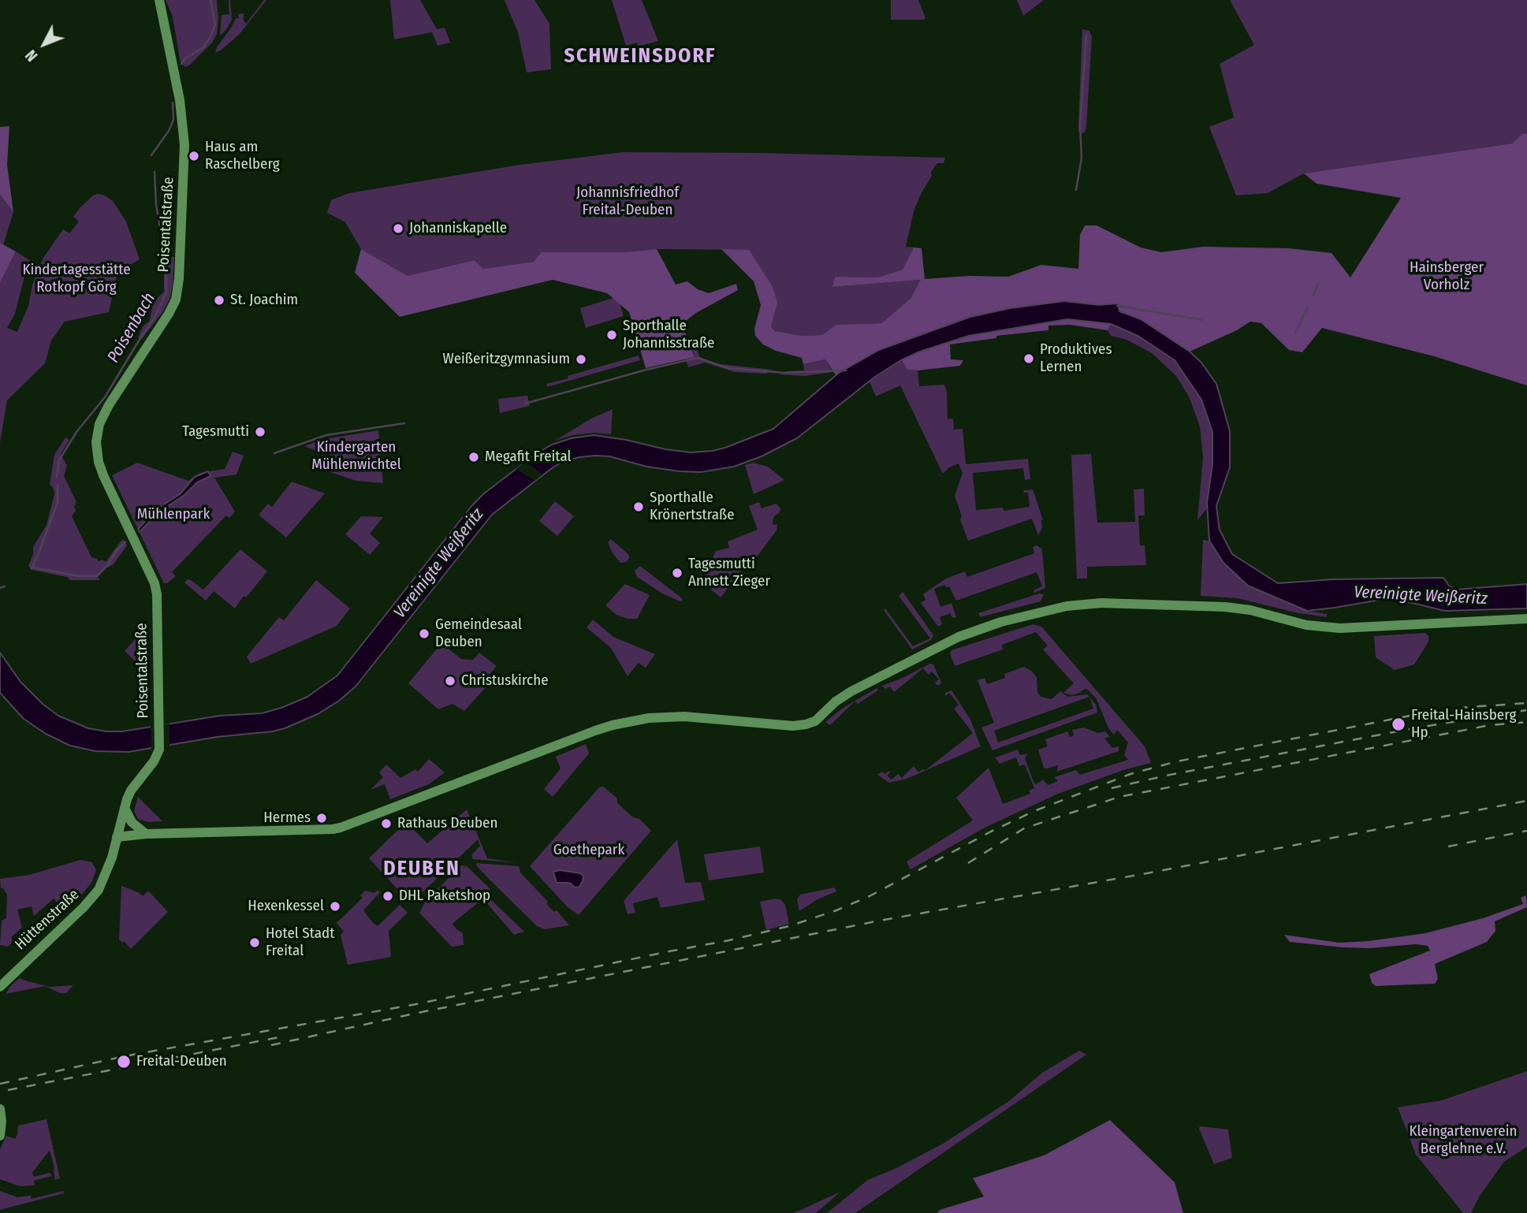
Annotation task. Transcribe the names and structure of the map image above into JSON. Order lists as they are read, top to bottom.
{
  "streets": {
    "main road": ["Poisentalstraße", "Hüttenstraße"]
  },
  "crossings": [
    ["Poisentalstraße", "Hüttenstraße"]
  ],
  "districts": ["SCHWEINSDORF", "DEUBEN"],
  "water": ["Poisenbach", "Vereinigte Weißeritz"],
  "parks": [
    "Johannisfriedhof Freital-Deuben",
    "Hainsberger Vorholz",
    "Kindertagesstätte Rotkopf Görg",
    "Kindergarten Mühlenwichtel",
    "Mühlenpark",
    "Goethepark",
    "Kleingartenverein Berglehne e.V."
  ],
  "places": [
    "Haus am Raschelberg",
    "Johanniskapelle",
    "St. Joachim",
    "Sporthalle Johannisstraße",
    "Produktives Lernen",
    "Weißeritzgymnasium",
    "Tagesmutti",
    "Megafit Freital",
    "Sporthalle Krönertstraße",
    "Tagesmutti Annett Zieger",
    "Gemeindesaal Deuben",
    "Christuskirche",
    "Freital-Hainsberg Hp",
    "Hermes",
    "Rathaus Deuben",
    "DHL Paketshop",
    "Hexenkessel",
    "Hotel Stadt Freital",
    "Freital-Deuben"
  ],
  "north": "bottom left"
}
